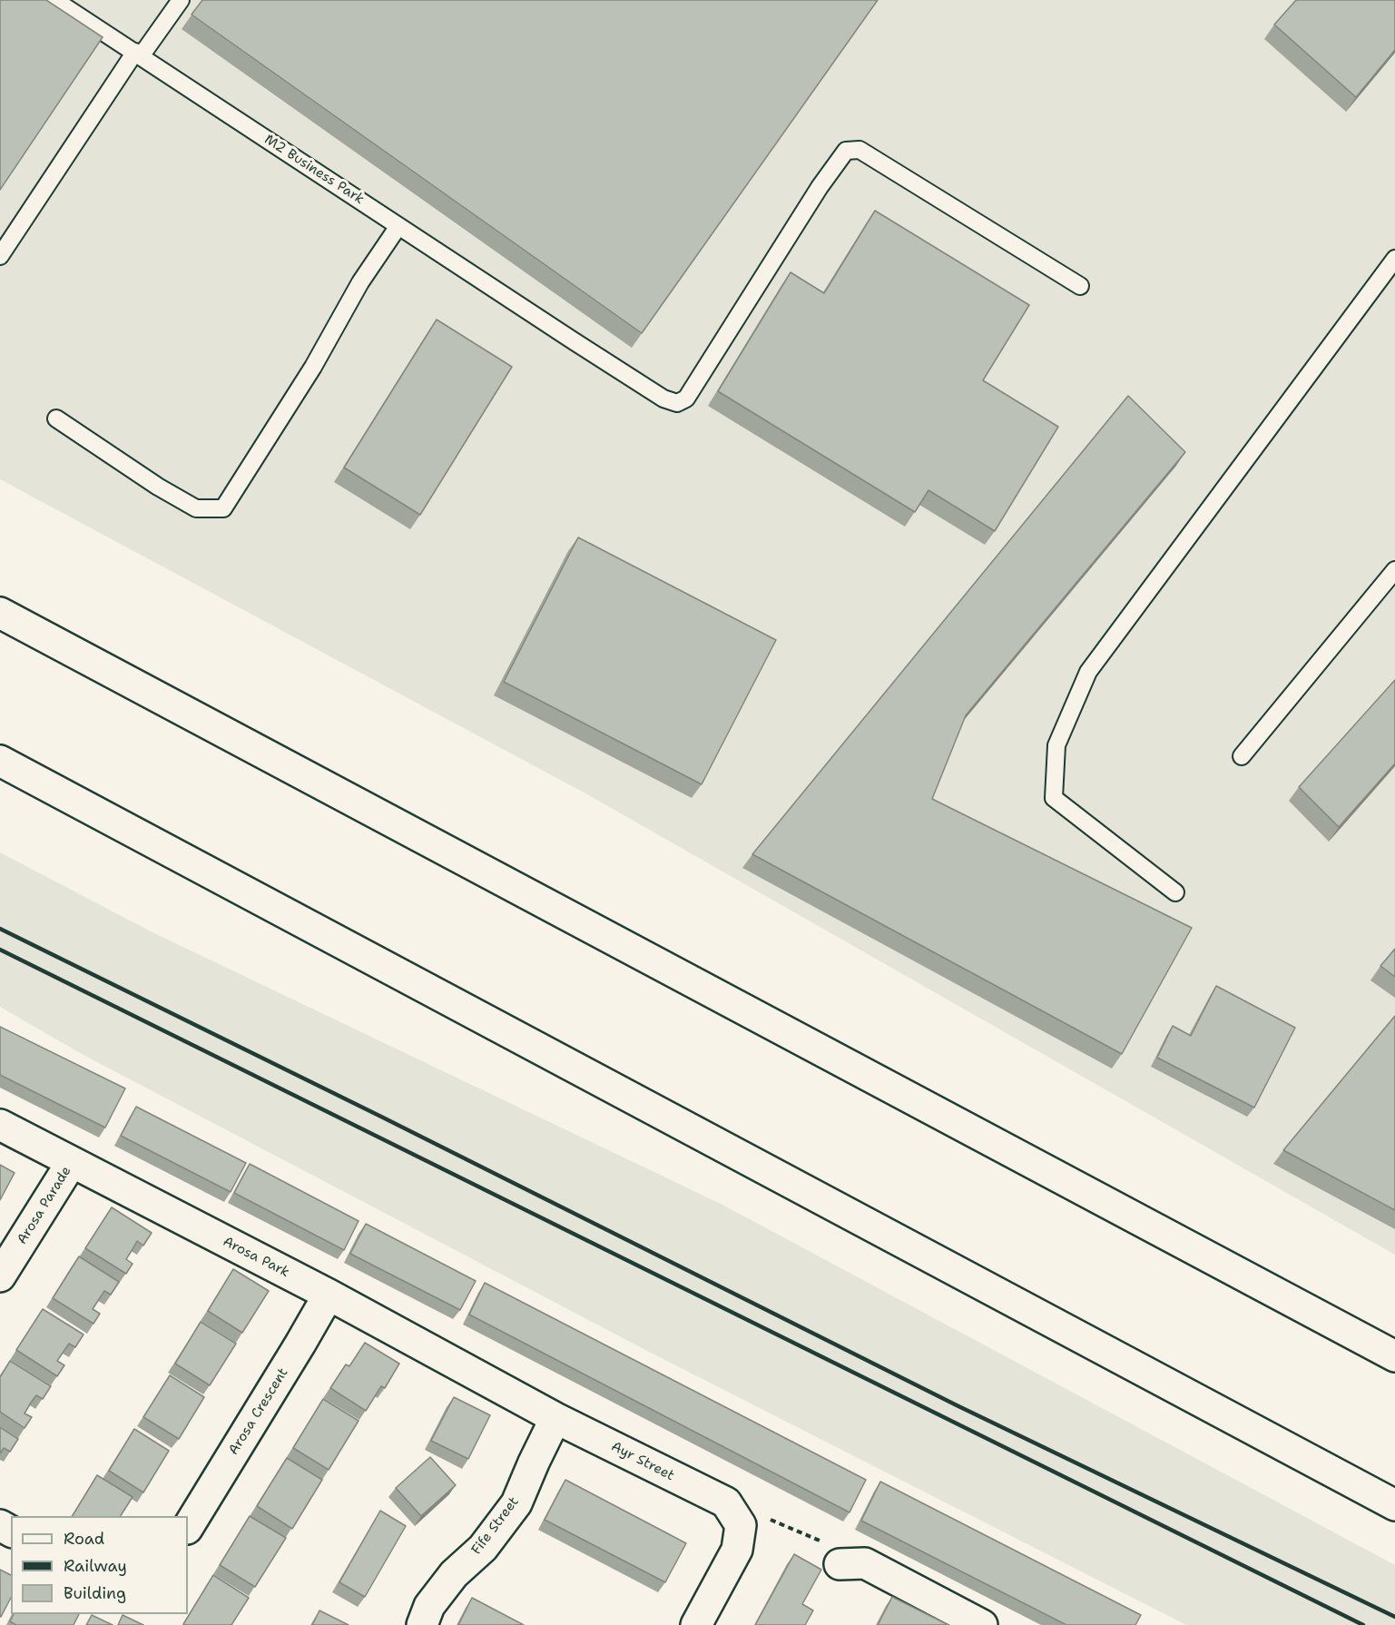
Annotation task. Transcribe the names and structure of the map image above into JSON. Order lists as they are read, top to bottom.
{
  "streets": {
    "main road": [
      "Arosa Parade",
      "Arosa Park",
      "Arosa Crescent",
      "Ayr Street",
      "Fife Street"
    ],
    "lane": ["M2 Business Park"]
  },
  "crossings": [
    ["Arosa Parade", "Arosa Park"],
    ["Arosa Park", "Arosa Crescent"],
    ["Arosa Park", "Ayr Street"],
    ["Ayr Street", "Fife Street"]
  ],
  "legend": ["Road", "Railway", "Building"]
}
